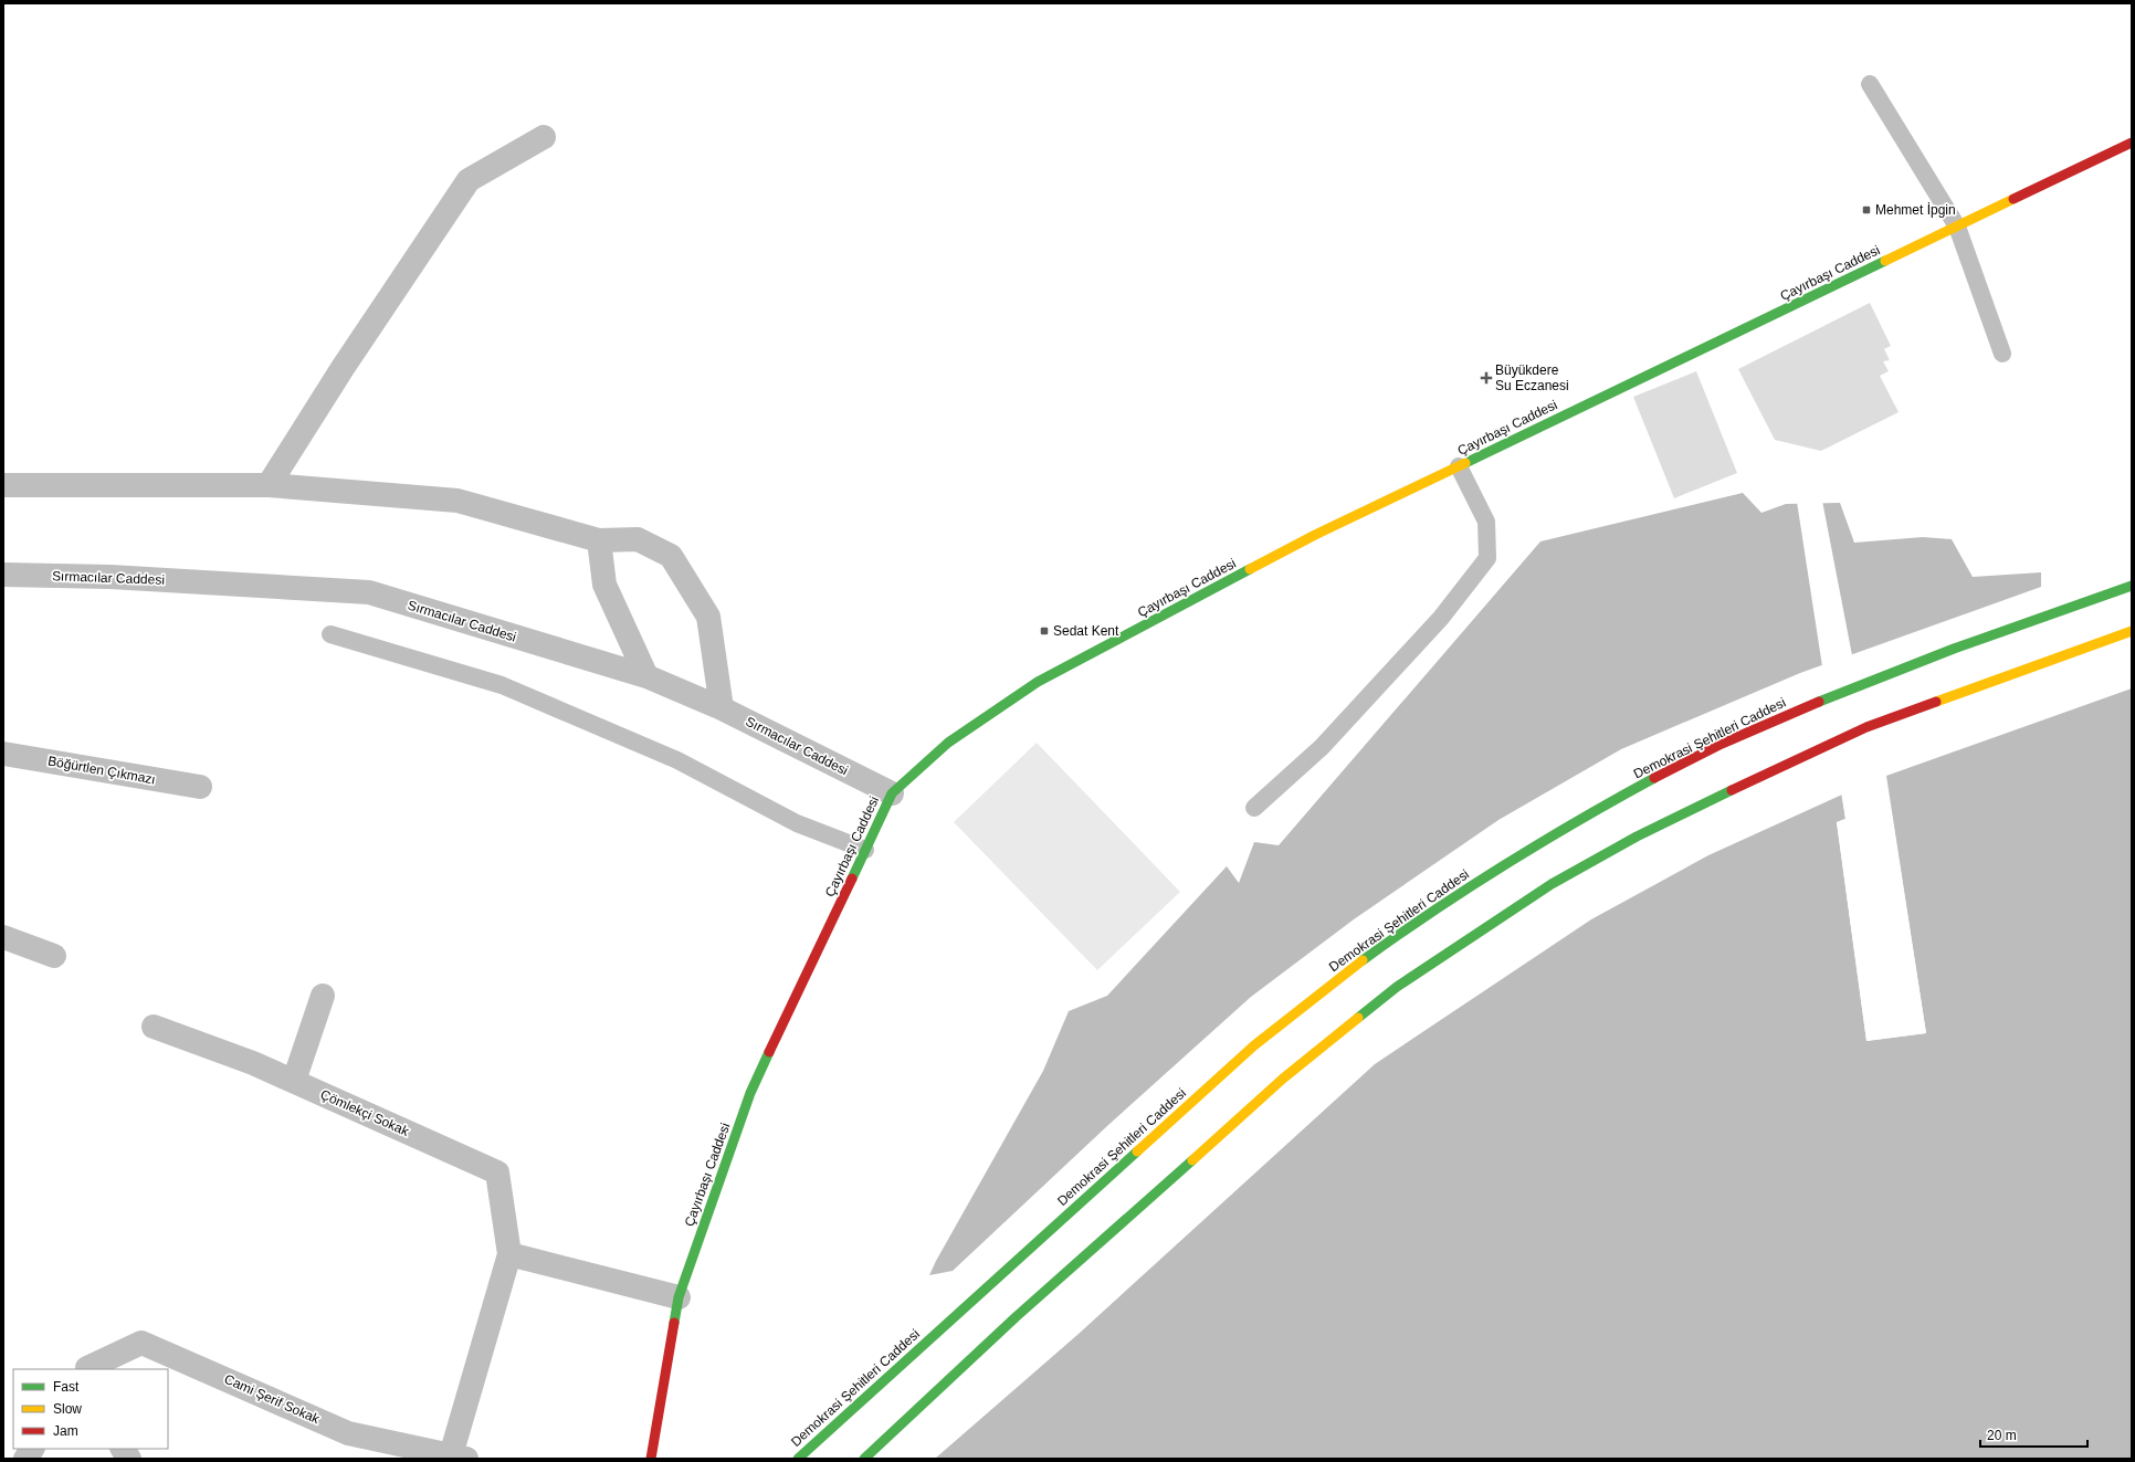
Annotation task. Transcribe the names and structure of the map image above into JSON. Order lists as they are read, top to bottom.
{
  "streets": {
    "main road": ["Çayırbaşı Caddesi", "Demokrasi Şehitleri Caddesi"],
    "street": [
      "Sırmacılar Caddesi",
      "Böğürtlen Çıkmazı",
      "Çömlekçi Sokak",
      "Cami Şerif Sokak"
    ]
  },
  "crossings": [
    ["Çayırbaşı Caddesi", "Sırmacılar Caddesi"],
    ["Çömlekçi Sokak", "Cami Şerif Sokak"]
  ],
  "places": {
    "transit": ["Mehmet İpgin", "Sedat Kent"],
    "health": ["Büyükdere Su Eczanesi"]
  },
  "legend": ["Fast", "Slow", "Jam"],
  "scale_bar": "20 m"
}
